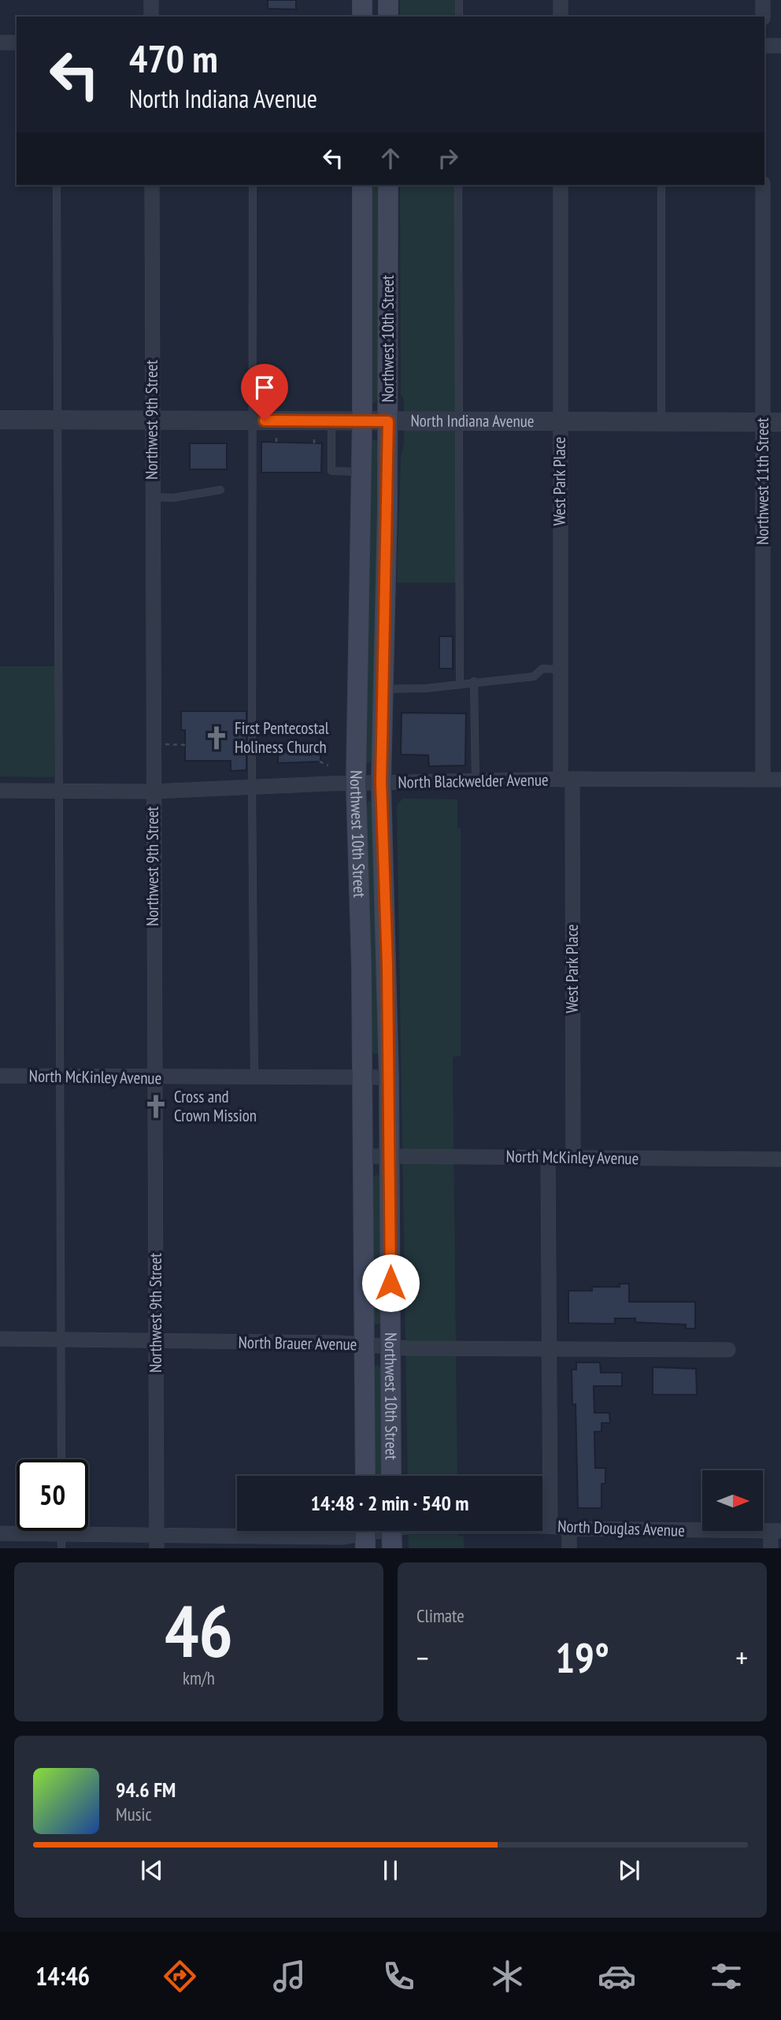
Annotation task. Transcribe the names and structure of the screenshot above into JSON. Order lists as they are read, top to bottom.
{
  "streets": {
    "main road": ["Northwest 10th Street"],
    "street": [
      "Northwest 9th Street",
      "North Indiana Avenue",
      "West Park Place",
      "Northwest 11th Street",
      "North Blackwelder Avenue",
      "North McKinley Avenue",
      "North Brauer Avenue",
      "North Douglas Avenue"
    ]
  },
  "crossings": [
    ["Northwest 10th Street", "North Indiana Avenue"],
    ["Northwest 10th Street", "North Blackwelder Avenue"],
    ["Northwest 10th Street", "North McKinley Avenue"],
    ["Northwest 10th Street", "North Brauer Avenue"],
    ["Northwest 9th Street", "North Indiana Avenue"],
    ["Northwest 9th Street", "North Blackwelder Avenue"],
    ["Northwest 9th Street", "North McKinley Avenue"],
    ["Northwest 9th Street", "North Brauer Avenue"],
    ["Northwest 9th Street", "North Douglas Avenue"],
    ["North Indiana Avenue", "West Park Place"],
    ["North Indiana Avenue", "Northwest 11th Street"],
    ["West Park Place", "North Blackwelder Avenue"],
    ["West Park Place", "North McKinley Avenue"],
    ["Northwest 11th Street", "North Blackwelder Avenue"]
  ],
  "places": {
    "church": ["First Pentecostal Holiness Church", "Cross and Crown Mission"]
  },
  "north": "right",
  "page": {
    "turn": ["470 m", "North Indiana Avenue"],
    "limit": "50",
    "trip": "14:48 · 2 min · 540 m",
    "tile": [
      ["46", "km/h"],
      "Climate"
    ],
    "heat": ["−", "19°", "+"],
    "song": ["94.6 FM", "Music"],
    "tabs": "14:46"
  }
}
